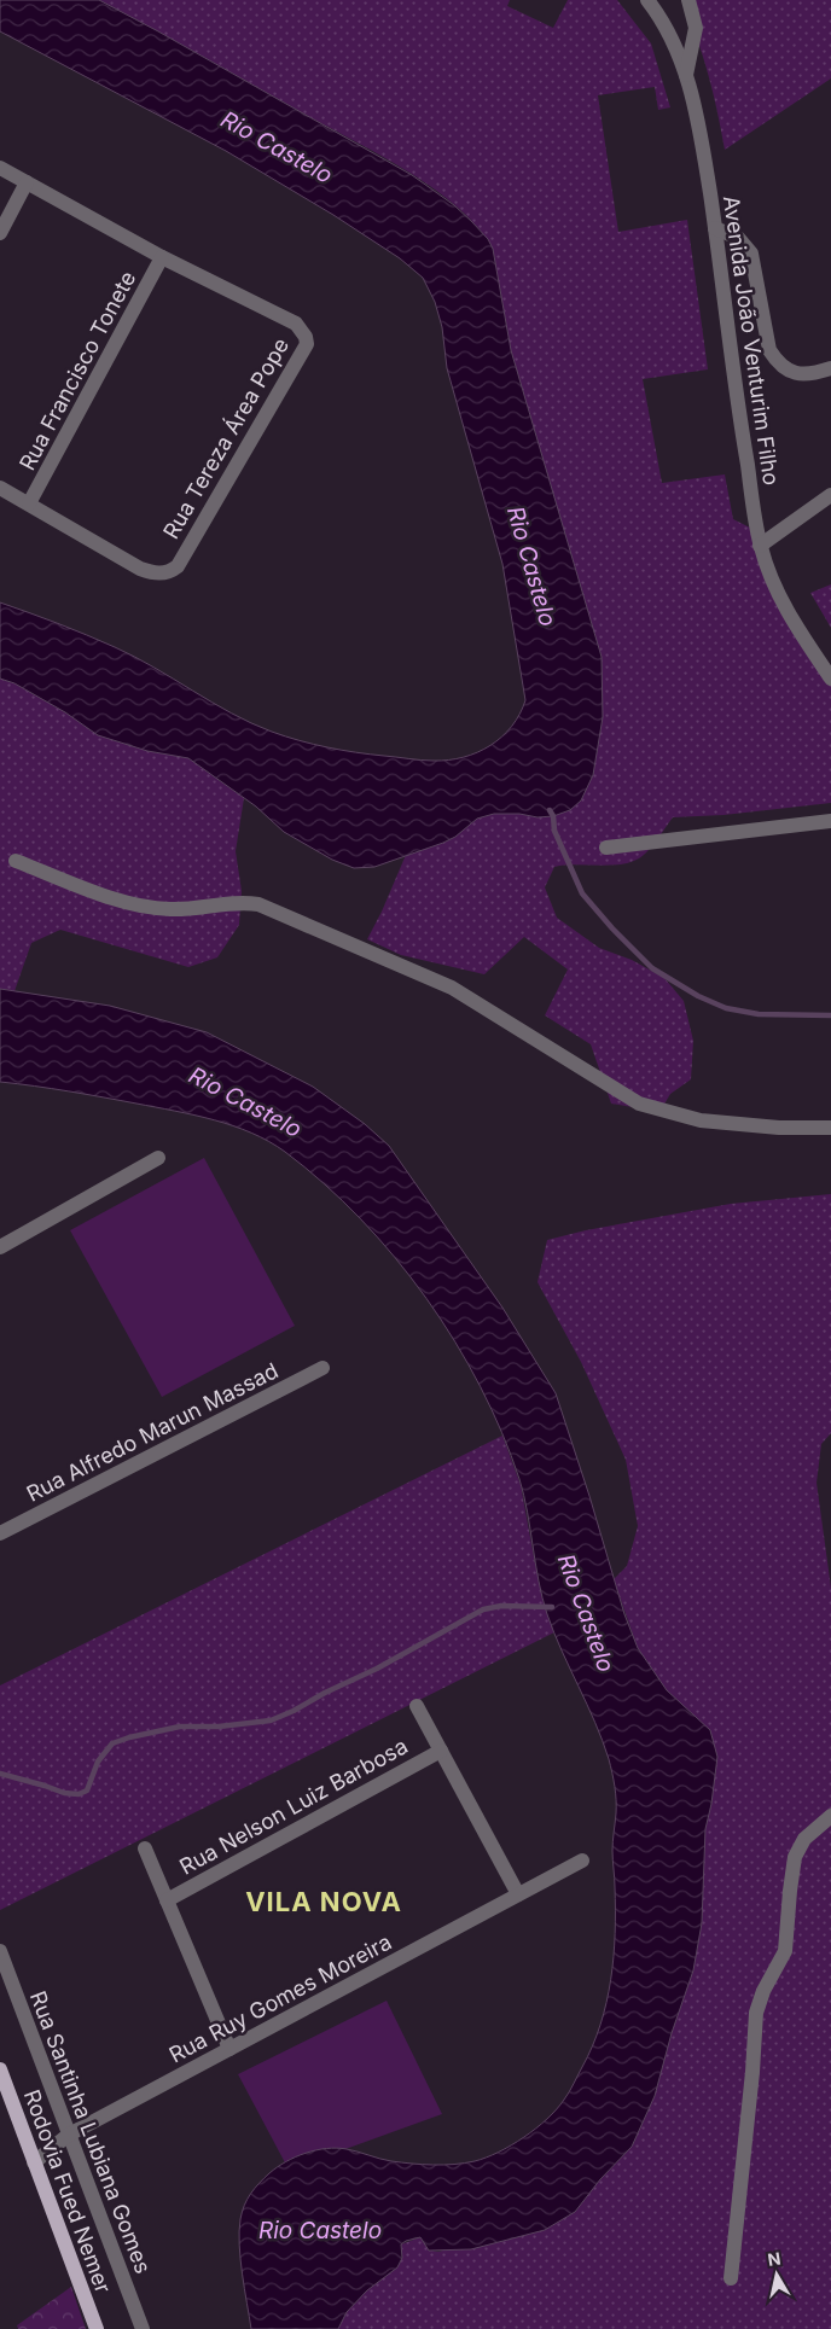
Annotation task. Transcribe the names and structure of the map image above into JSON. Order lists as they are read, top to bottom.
{
  "streets": {
    "main road": ["Rodovia Fued Nemer"],
    "street": [
      "Avenida João Venturim Filho",
      "Rua Francisco Tonete",
      "Rua Tereza Área Pope",
      "Rua Alfredo Marun Massad",
      "Rua Nelson Luiz Barbosa",
      "Rua Ruy Gomes Moreira",
      "Rua Santinha Lubiana Gomes"
    ]
  },
  "crossings": [
    ["Rua Francisco Tonete", "Rua Tereza Área Pope"],
    ["Rua Ruy Gomes Moreira", "Rua Santinha Lubiana Gomes"],
    ["Rua Ruy Gomes Moreira", "Rodovia Fued Nemer"]
  ],
  "districts": ["VILA NOVA"],
  "water": ["Rio Castelo"],
  "north": "top"
}
